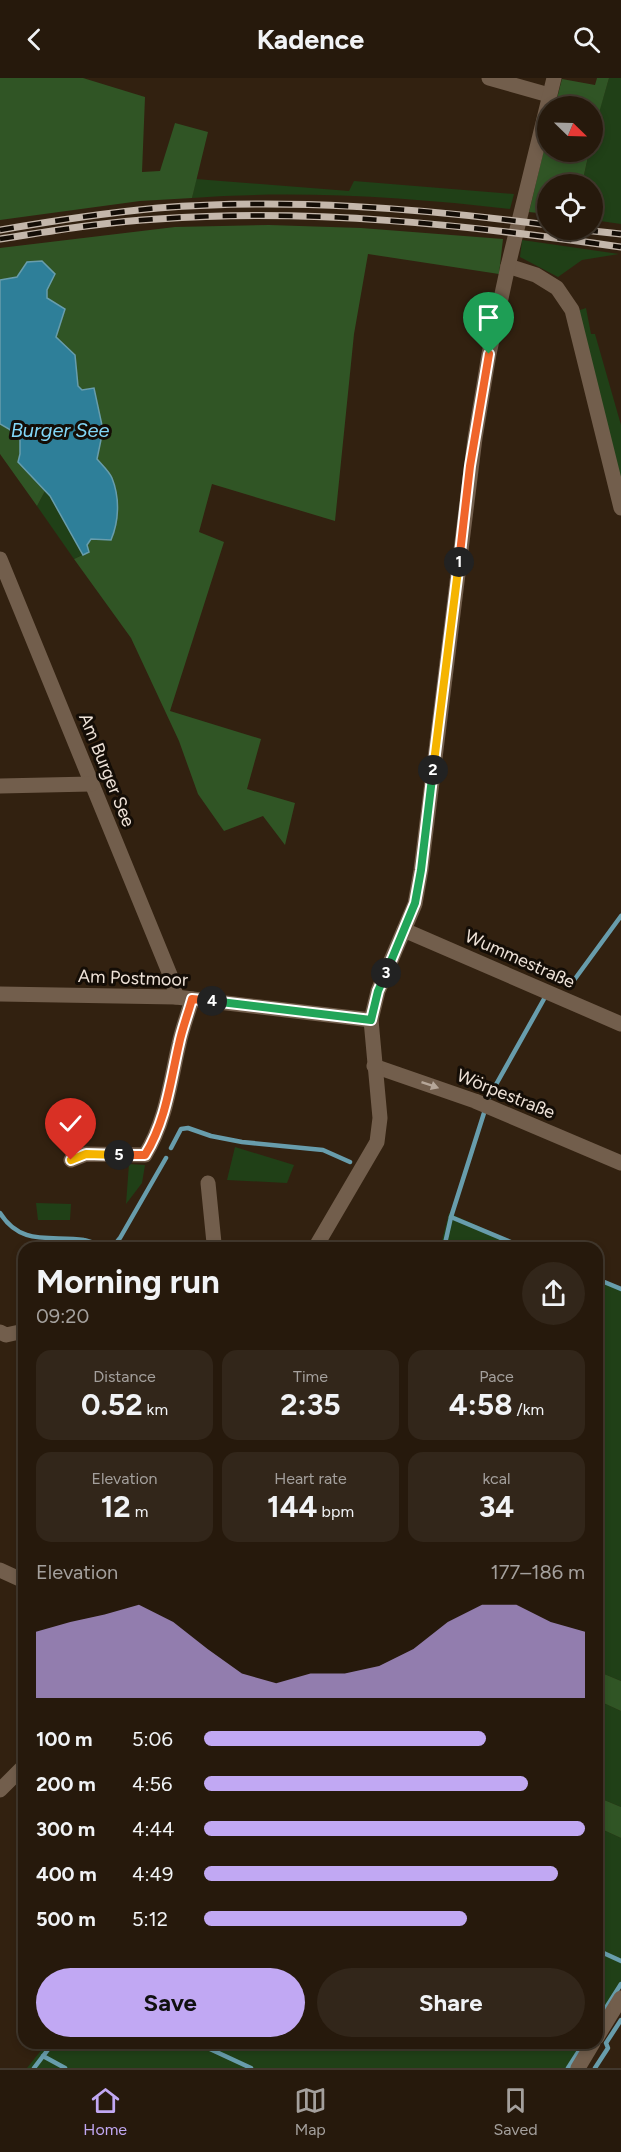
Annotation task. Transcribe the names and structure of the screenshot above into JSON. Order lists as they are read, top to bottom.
{
  "streets": {
    "street": [
      "Am Burger See",
      "Wummestraße",
      "Am Postmoor",
      "Wörpestraße"
    ]
  },
  "crossings": [
    ["Am Burger See", "Am Postmoor"]
  ],
  "one_way": ["Wörpestraße"],
  "water": ["Burger See"],
  "north": "bottom right",
  "page": {
    "header": "Kadence",
    "pins": [
      "1",
      "2",
      "3",
      "4",
      "5"
    ],
    "heading": ["Morning run", "09:20"],
    "stats": [
      ["Distance", "0.52 km"],
      ["Time", "2:35"],
      ["Pace", "4:58 /km"],
      ["Elevation", "12 m"],
      ["Heart rate", "144 bpm"],
      ["kcal", "34"]
    ],
    "chart": ["Elevation", "177–186 m"],
    "list": [
      {
        "name": "100 m",
        "note": "5:06"
      },
      {
        "name": "200 m",
        "note": "4:56"
      },
      {
        "name": "300 m",
        "note": "4:44"
      },
      {
        "name": "400 m",
        "note": "4:49"
      },
      {
        "name": "500 m",
        "note": "5:12"
      }
    ],
    "buttons": ["Save", "Share"],
    "tabs": ["Home", "Map", "Saved"]
  }
}
